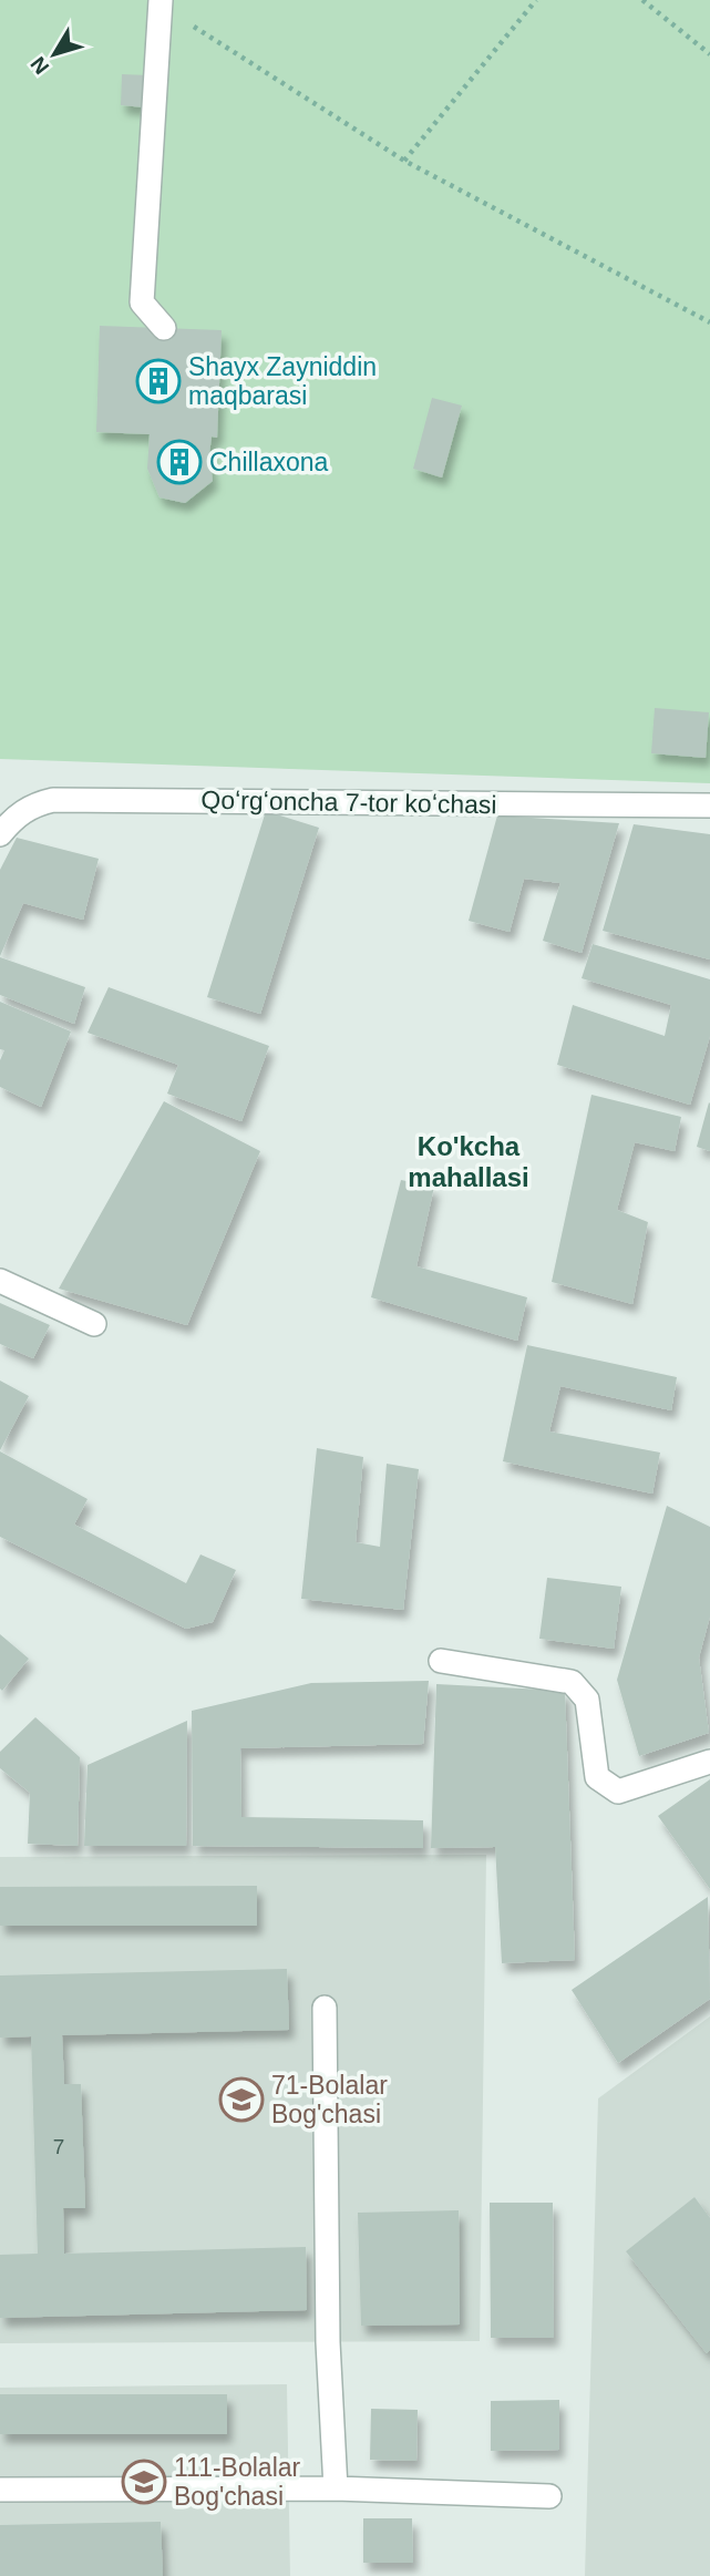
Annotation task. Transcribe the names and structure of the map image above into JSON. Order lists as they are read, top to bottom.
{
  "streets": {
    "street": ["Qoʻrgʻoncha 7-tor koʻchasi"]
  },
  "districts": ["Ko'kcha mahallasi"],
  "places": {
    "building": ["Shayx Zayniddin maqbarasi", "Chillaxona"],
    "school or university": ["71-Bolalar Bog'chasi", "111-Bolalar Bog'chasi"]
  },
  "house_numbers": ["7"],
  "north": "bottom left"
}
